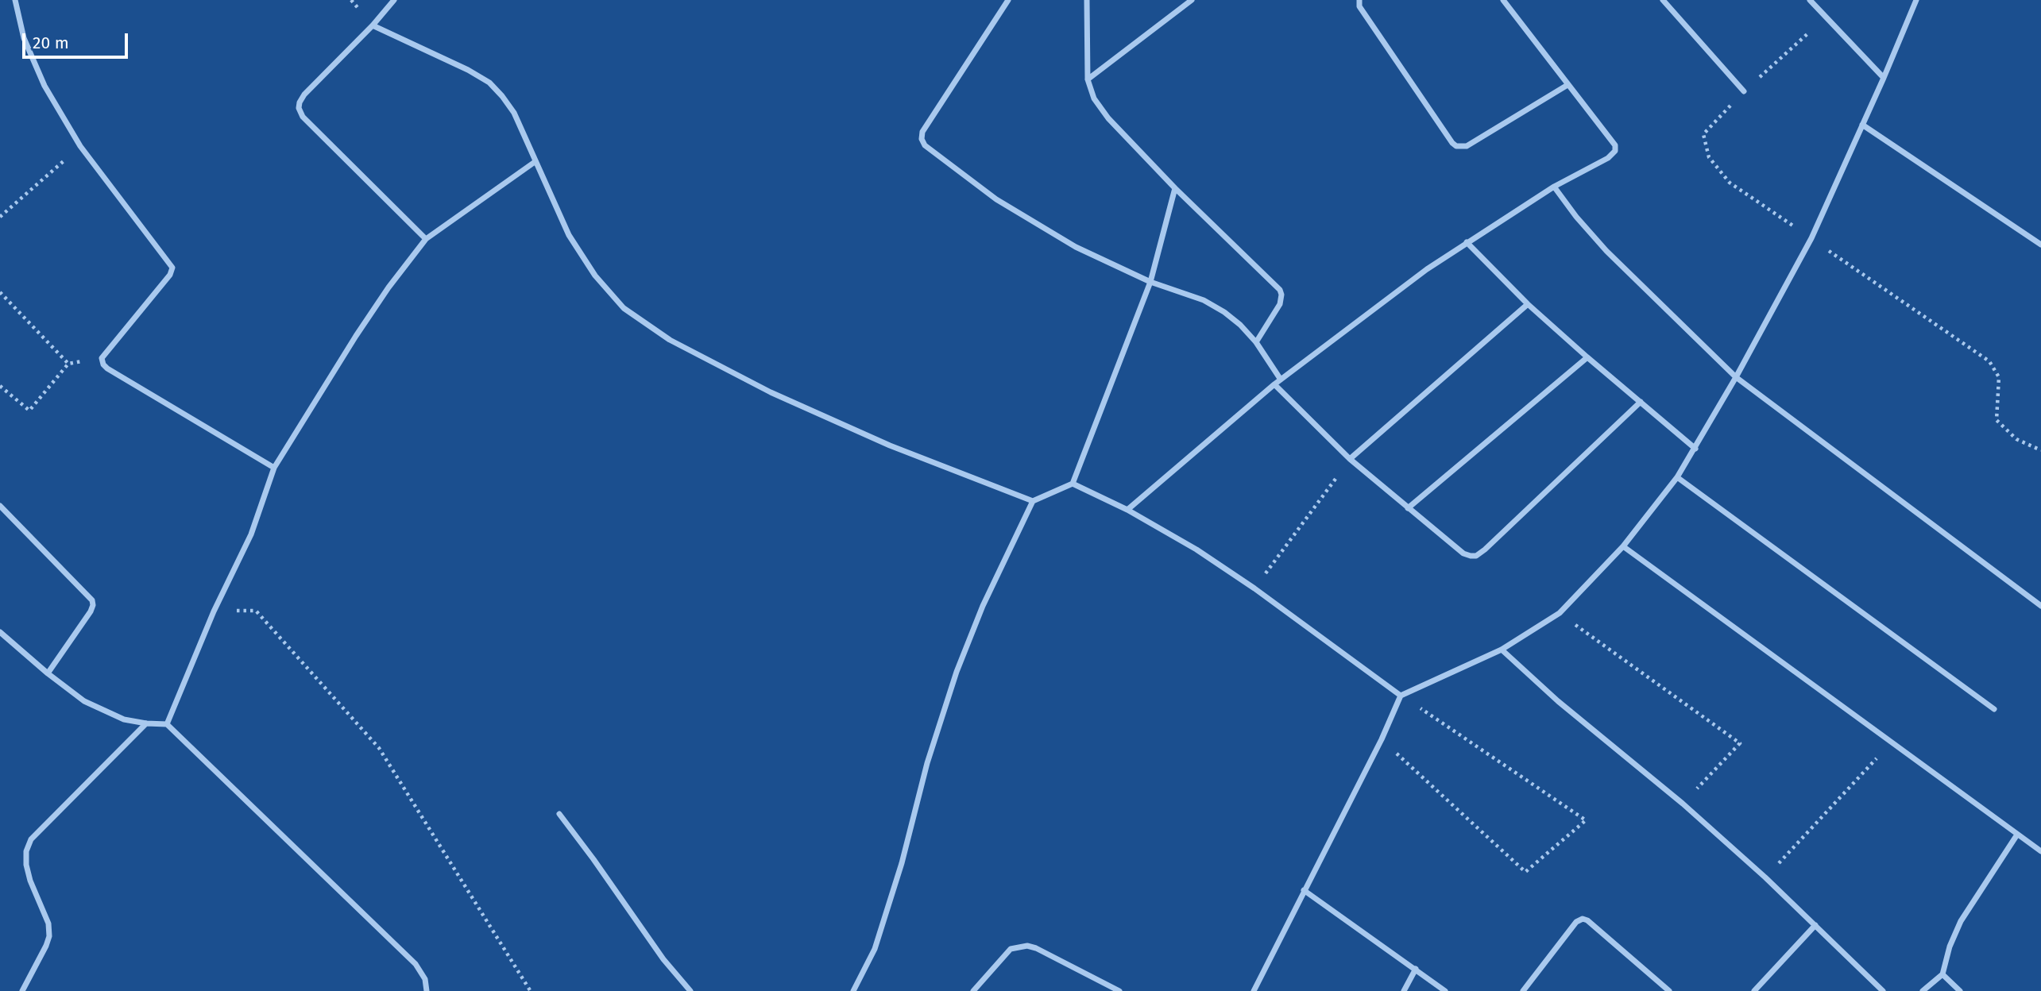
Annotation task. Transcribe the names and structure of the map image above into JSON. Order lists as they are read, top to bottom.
{
  "scale_bar": "20 m"
}
